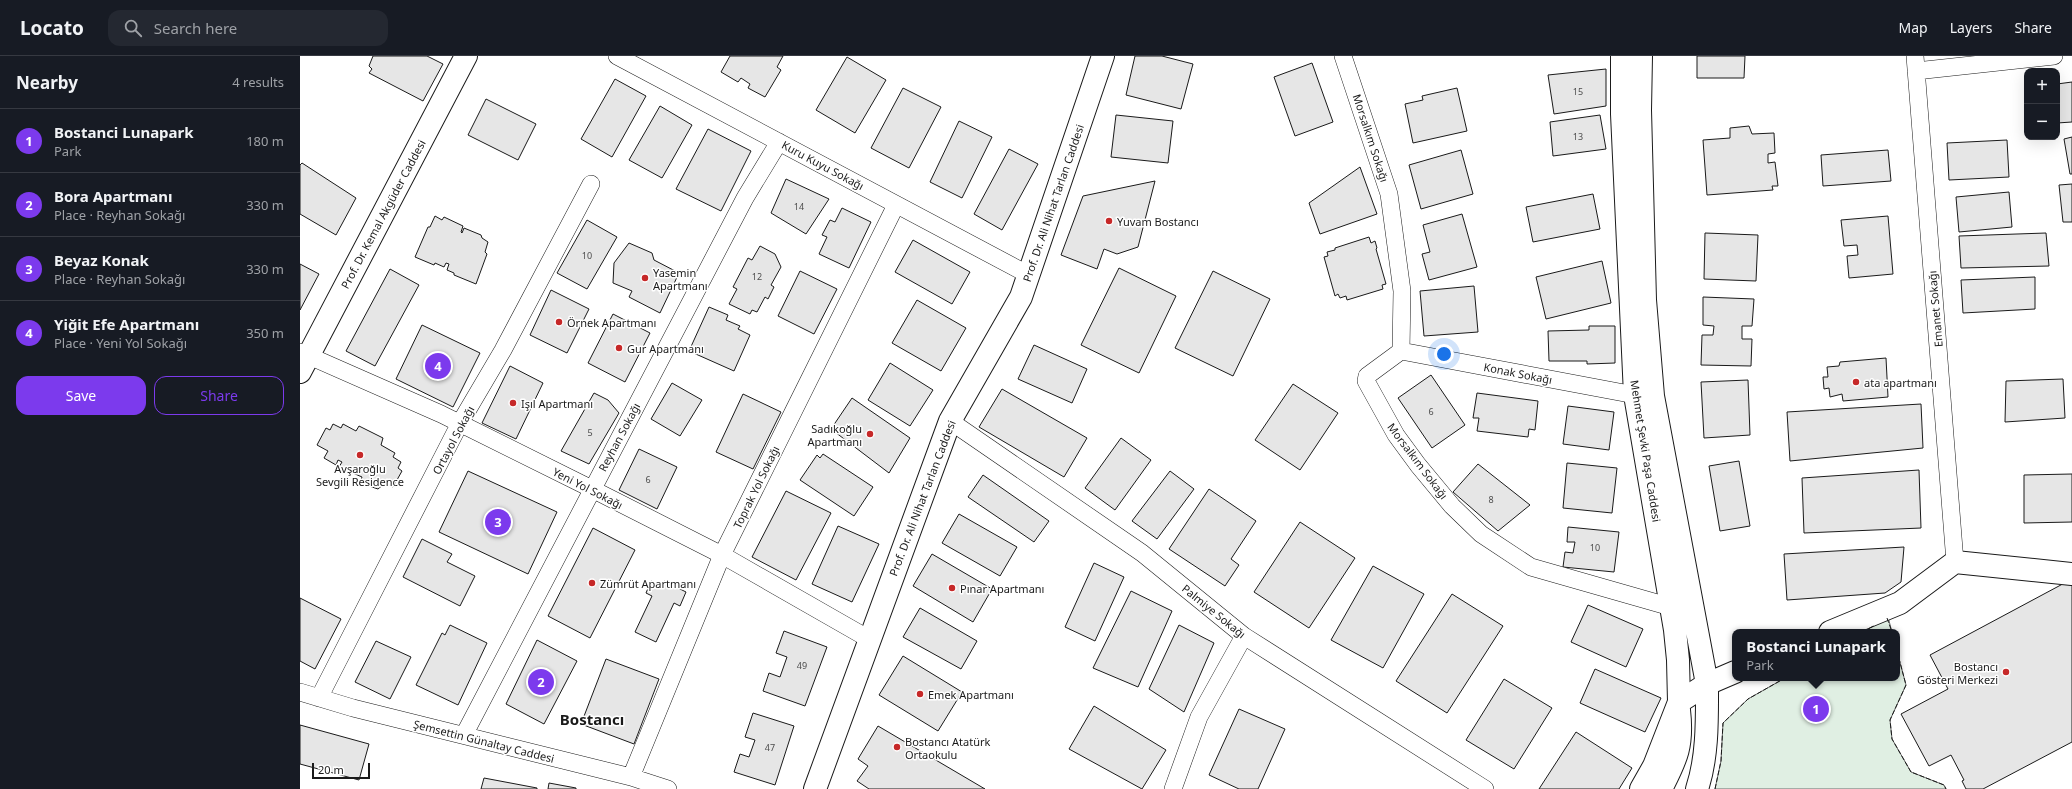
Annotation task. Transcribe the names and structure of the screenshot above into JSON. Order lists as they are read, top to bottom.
{
  "streets": {
    "main road": ["Prof. Dr. Ali Nihat Tarlan Caddesi", "Prof. Dr. Kemal Akgüder Caddesi", "Mehmet Şevki Paşa Caddesi"],
    "street": [
      "Morsalkım Sokağı",
      "Kuru Kuyu Sokağı",
      "Emanet Sokağı",
      "Konak Sokağı",
      "Reyhan Sokağı",
      "Ortayol Sokağı",
      "Toprak Yol Sokağı",
      "Yeni Yol Sokağı",
      "Palmiye Sokağı",
      "Şemsettin Günaltay Caddesi"
    ]
  },
  "crossings": [
    ["Morsalkım Sokağı", "Konak Sokağı"],
    ["Morsalkım Sokağı", "Mehmet Şevki Paşa Caddesi"],
    ["Kuru Kuyu Sokağı", "Prof. Dr. Ali Nihat Tarlan Caddesi"],
    ["Kuru Kuyu Sokağı", "Reyhan Sokağı"],
    ["Kuru Kuyu Sokağı", "Toprak Yol Sokağı"],
    ["Prof. Dr. Ali Nihat Tarlan Caddesi", "Yeni Yol Sokağı"],
    ["Prof. Dr. Ali Nihat Tarlan Caddesi", "Palmiye Sokağı"],
    ["Prof. Dr. Kemal Akgüder Caddesi", "Yeni Yol Sokağı"],
    ["Konak Sokağı", "Mehmet Şevki Paşa Caddesi"],
    ["Reyhan Sokağı", "Yeni Yol Sokağı"],
    ["Reyhan Sokağı", "Şemsettin Günaltay Caddesi"],
    ["Ortayol Sokağı", "Yeni Yol Sokağı"],
    ["Ortayol Sokağı", "Şemsettin Günaltay Caddesi"],
    ["Toprak Yol Sokağı", "Yeni Yol Sokağı"],
    ["Toprak Yol Sokağı", "Şemsettin Günaltay Caddesi"]
  ],
  "districts": ["Bostancı"],
  "places": [
    "Yuvam Bostancı",
    "Yasemin Apartmanı",
    "Örnek Apartmanı",
    "Gur Apartmanı",
    "ata apartmanı",
    "Işıl Apartmanı",
    "Sadıkoğlu Apartmanı",
    "Avşaroğlu Sevgili Residence",
    "Zümrüt Apartmanı",
    "Pınar Apartmanı",
    "Bostancı Gösteri Merkezi",
    "Emek Apartmanı",
    "Bostancı Atatürk Ortaokulu"
  ],
  "house_numbers": [
    "15",
    "13",
    "14",
    "10",
    "12",
    "6",
    "5",
    "6",
    "8",
    "10",
    "49",
    "47"
  ],
  "scale_bar": "20 m",
  "page": {
    "header": "Locato",
    "search": "Search here",
    "nav": ["Map", "Layers", "Share"],
    "heading": ["Nearby", "4 results"],
    "map_buttons": ["+", "−"],
    "list": [
      {
        "mark": "1",
        "name": "Bostanci Lunapark",
        "note": "Park",
        "value": "180 m"
      },
      {
        "mark": "2",
        "name": "Bora Apartmanı",
        "note": "Place · Reyhan Sokağı",
        "value": "330 m"
      },
      {
        "mark": "3",
        "name": "Beyaz Konak",
        "note": "Place · Reyhan Sokağı",
        "value": "330 m"
      },
      {
        "mark": "4",
        "name": "Yiğit Efe Apartmanı",
        "note": "Place · Yeni Yol Sokağı",
        "value": "350 m"
      }
    ],
    "pins": [
      "4",
      "3",
      "2",
      "1"
    ],
    "buttons": ["Save", "Share"],
    "popup": ["Bostanci Lunapark", "Park"],
    "scale": "20 m"
  }
}
